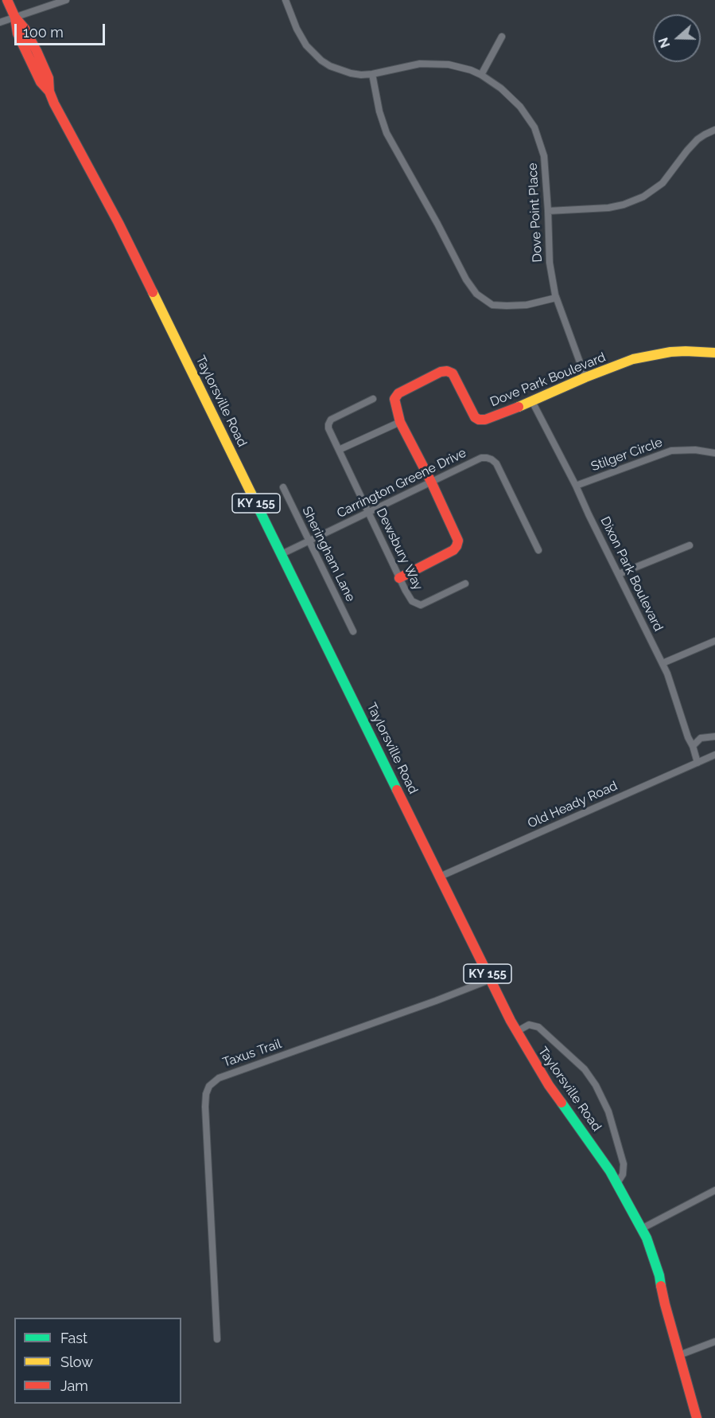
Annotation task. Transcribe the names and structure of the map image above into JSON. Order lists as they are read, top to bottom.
{
  "streets": {
    "main road": ["Dove Park Boulevard", "Taylorsville Road", "KY 155"],
    "street": [
      "Dove Point Place",
      "Stilger Circle",
      "Carrington Greene Drive",
      "Dewsbury Way",
      "Sheringham Lane",
      "Dixon Park Boulevard",
      "Old Heady Road",
      "Taxus Trail"
    ]
  },
  "crossings": [
    ["Dove Point Place", "Dove Park Boulevard"],
    ["Dove Park Boulevard", "Carrington Greene Drive"],
    ["Dove Park Boulevard", "Dewsbury Way"],
    ["Dove Park Boulevard", "Dixon Park Boulevard"],
    ["Taylorsville Road", "Carrington Greene Drive"],
    ["Taylorsville Road", "Old Heady Road"],
    ["Taylorsville Road", "Taxus Trail"],
    ["Stilger Circle", "Dixon Park Boulevard"],
    ["Carrington Greene Drive", "Dewsbury Way"],
    ["Carrington Greene Drive", "Sheringham Lane"],
    ["Dixon Park Boulevard", "Old Heady Road"]
  ],
  "legend": ["Fast", "Slow", "Jam"],
  "scale_bar": "100 m",
  "north": "left"
}
